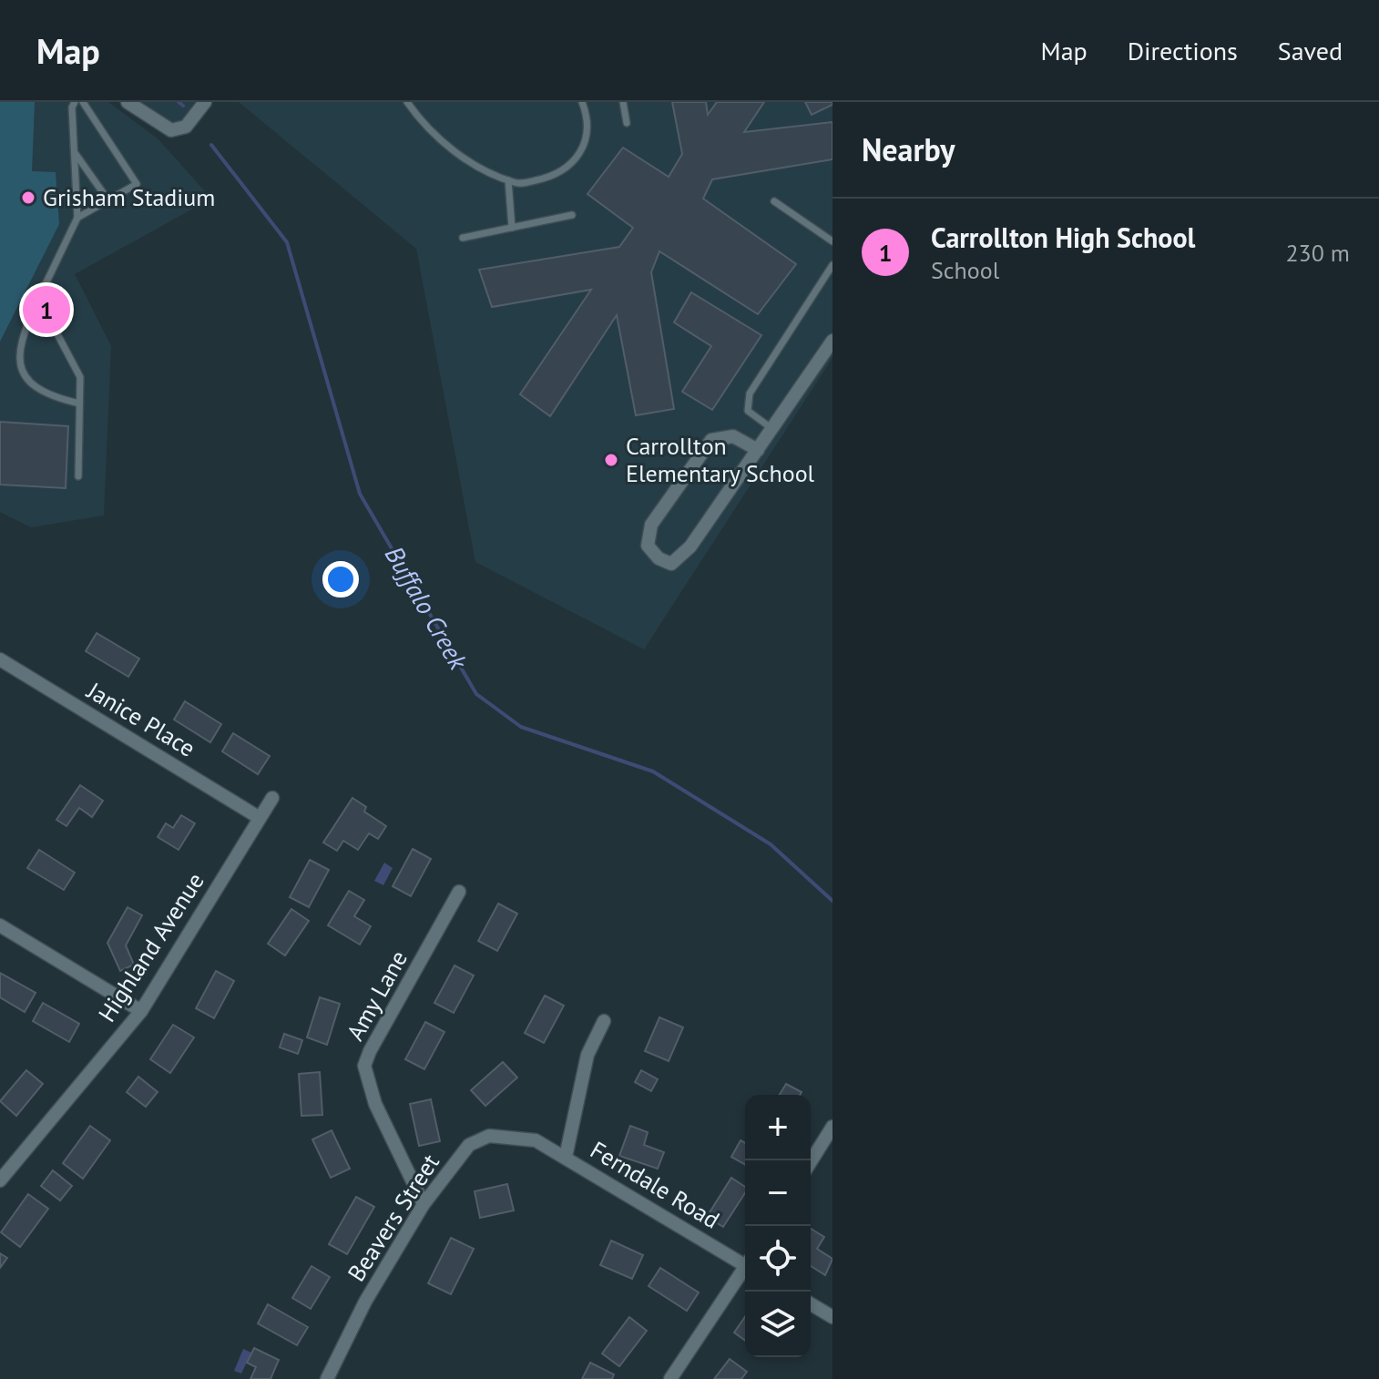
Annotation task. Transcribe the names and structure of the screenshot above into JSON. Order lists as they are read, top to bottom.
{
  "streets": {
    "street": [
      "Janice Place",
      "Highland Avenue",
      "Amy Lane",
      "Ferndale Road",
      "Beavers Street"
    ]
  },
  "crossings": [
    ["Janice Place", "Highland Avenue"],
    ["Amy Lane", "Beavers Street"],
    ["Ferndale Road", "Beavers Street"]
  ],
  "water": ["Buffalo Creek"],
  "places": ["Grisham Stadium", "Carrollton Elementary School"],
  "page": {
    "header": "Map",
    "nav": ["Map", "Directions", "Saved"],
    "heading": "Nearby",
    "list": [
      {
        "mark": "1",
        "name": "Carrollton High School",
        "note": "School",
        "value": "230 m"
      }
    ],
    "pins": "1",
    "map_buttons": ["+", "−"]
  }
}
